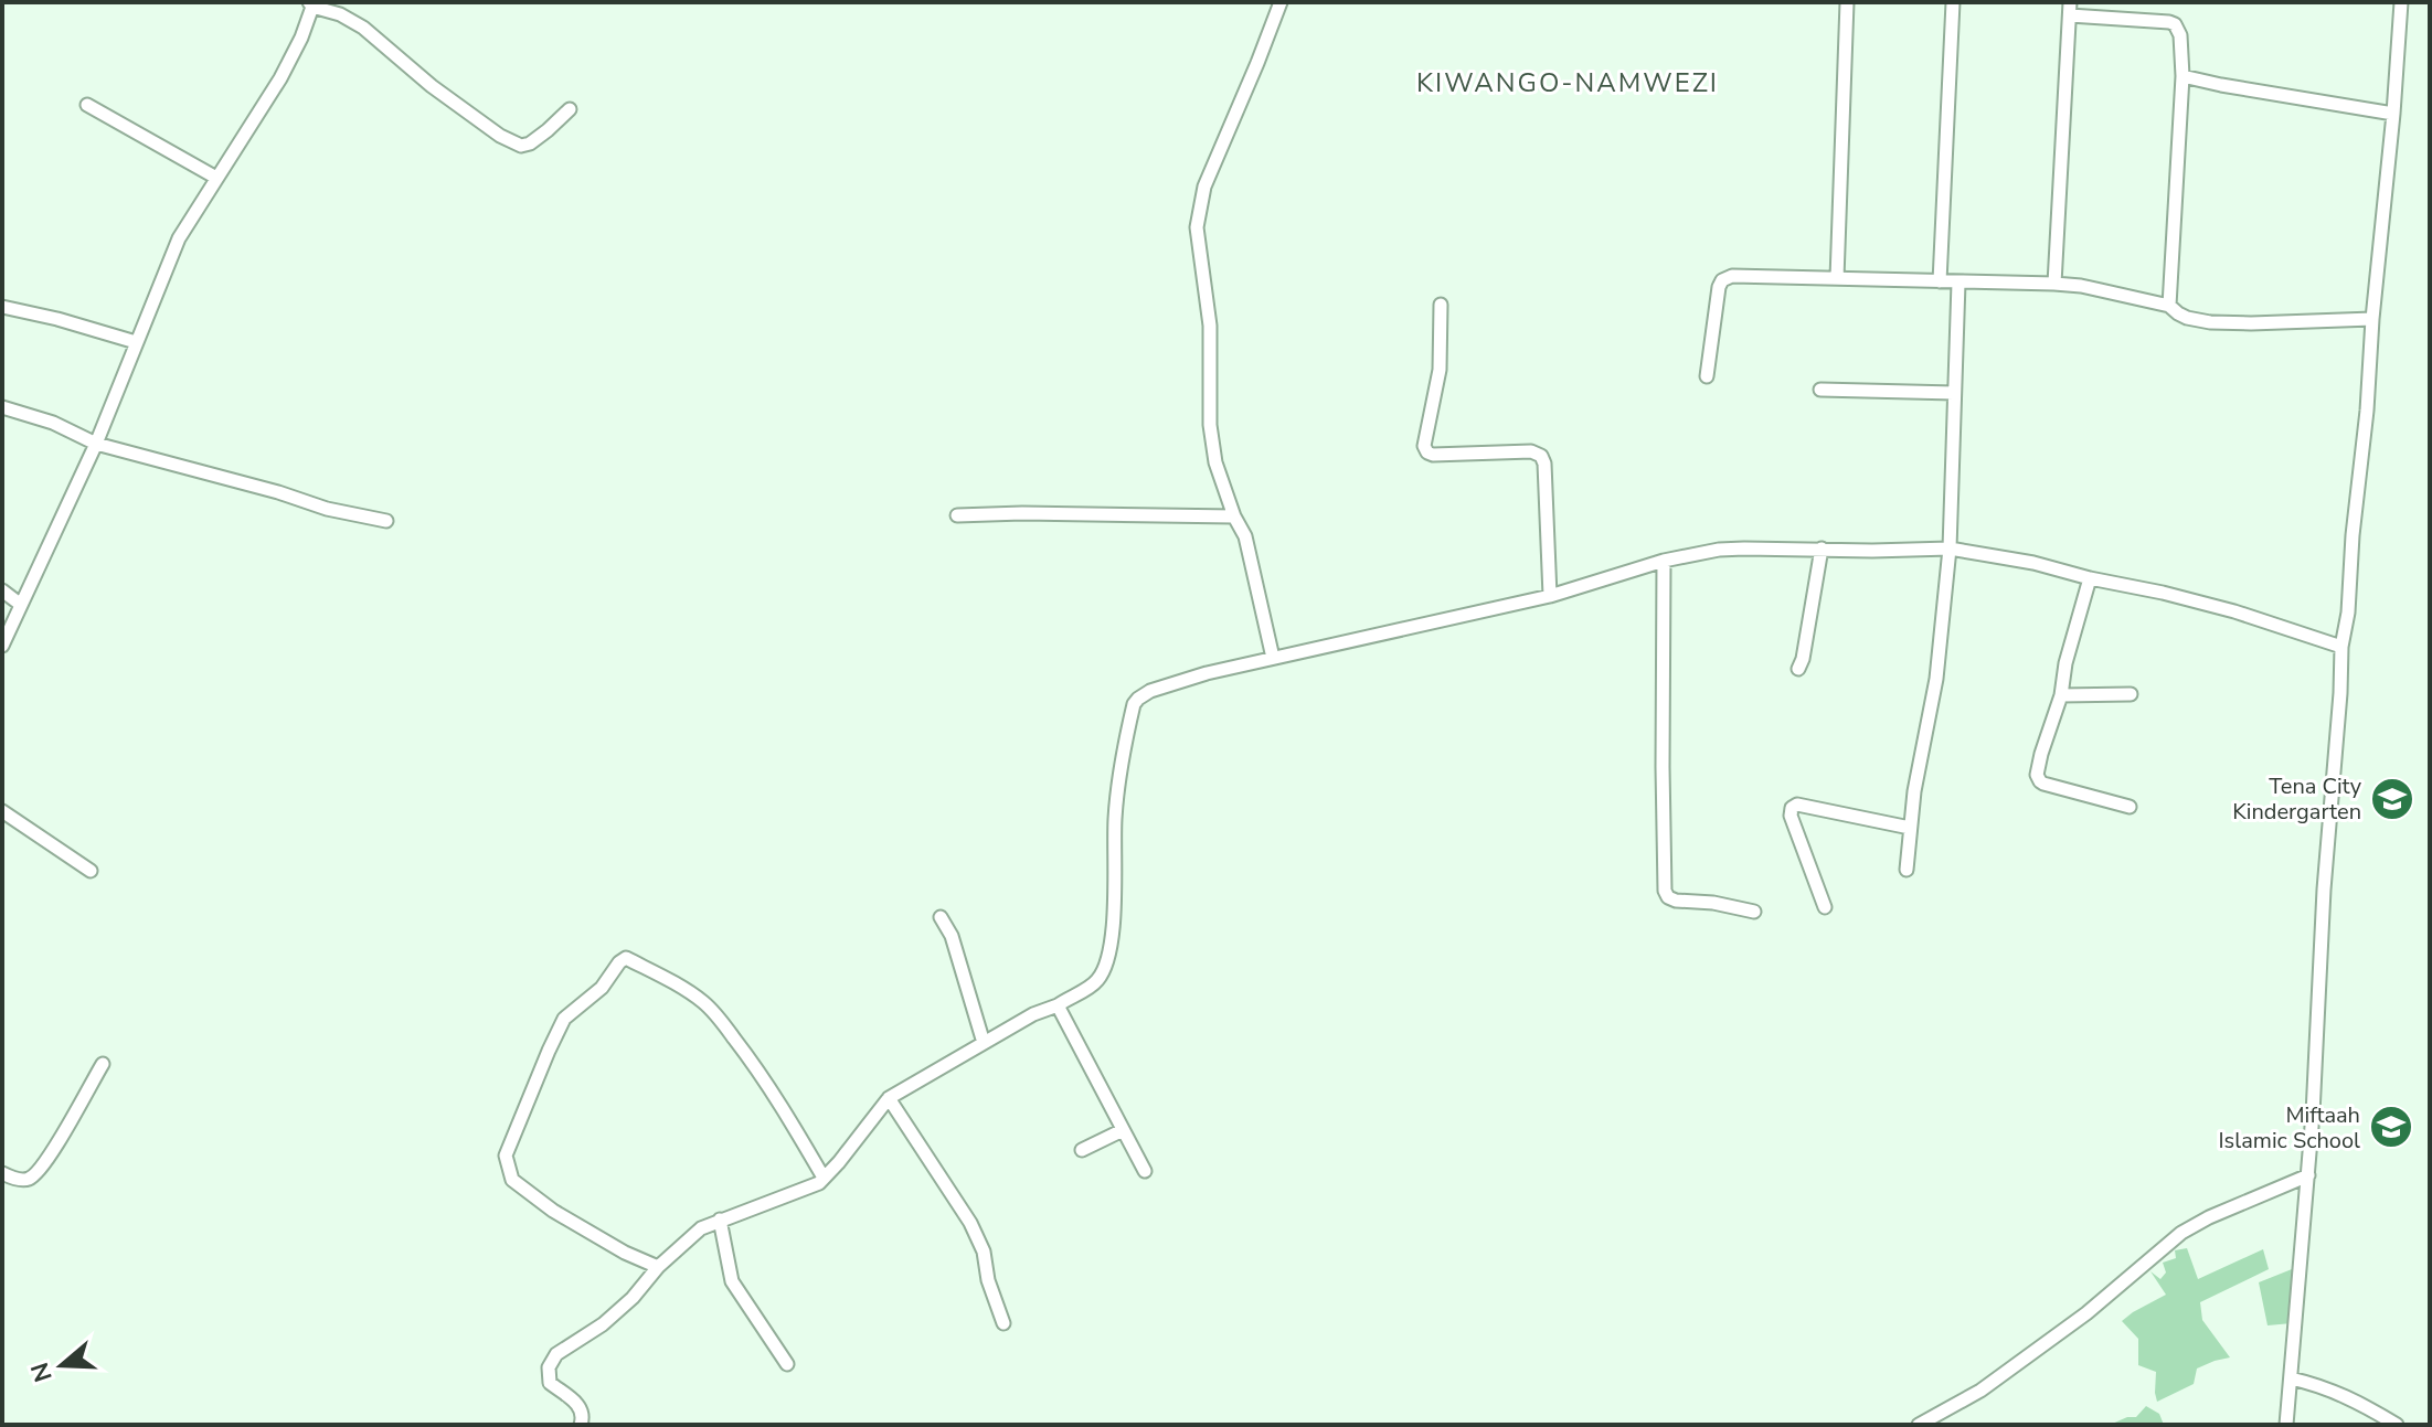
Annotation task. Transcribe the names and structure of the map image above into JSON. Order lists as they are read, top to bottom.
{
  "districts": ["KIWANGO-NAMWEZI"],
  "places": {
    "school or university": ["Tena City Kindergarten", "Miftaah Islamic School"]
  },
  "north": "left"
}
